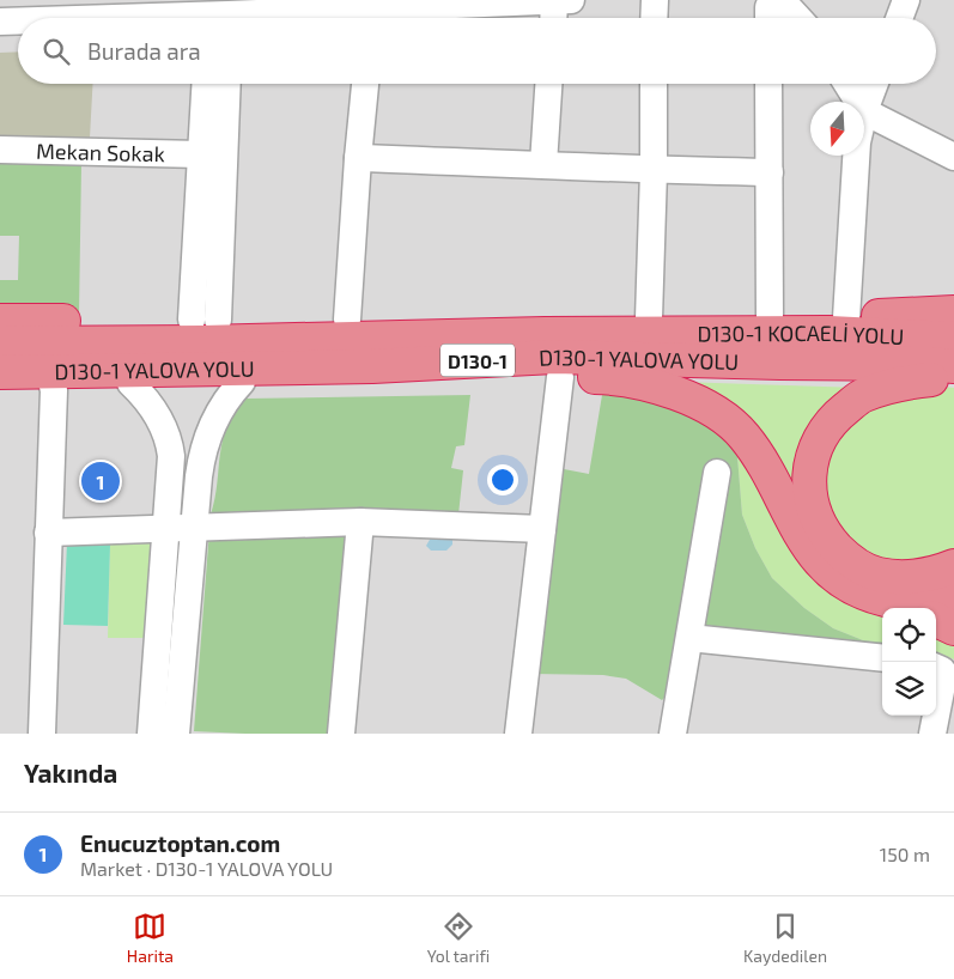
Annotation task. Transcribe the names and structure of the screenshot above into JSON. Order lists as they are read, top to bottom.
{
  "streets": {
    "highway": ["D130-1 KOCAELİ YOLU", "D130-1", "D130-1 YALOVA YOLU"],
    "street": ["Mekan Sokak"]
  },
  "north": "bottom",
  "page": {
    "search": "Burada ara",
    "pins": "1",
    "heading": "Yakında",
    "list": [
      {
        "mark": "1",
        "name": "Enucuztoptan.com",
        "note": "Market · D130-1 YALOVA YOLU",
        "value": "150 m"
      }
    ],
    "nav": ["Harita", "Yol tarifi", "Kaydedilen"]
  }
}
